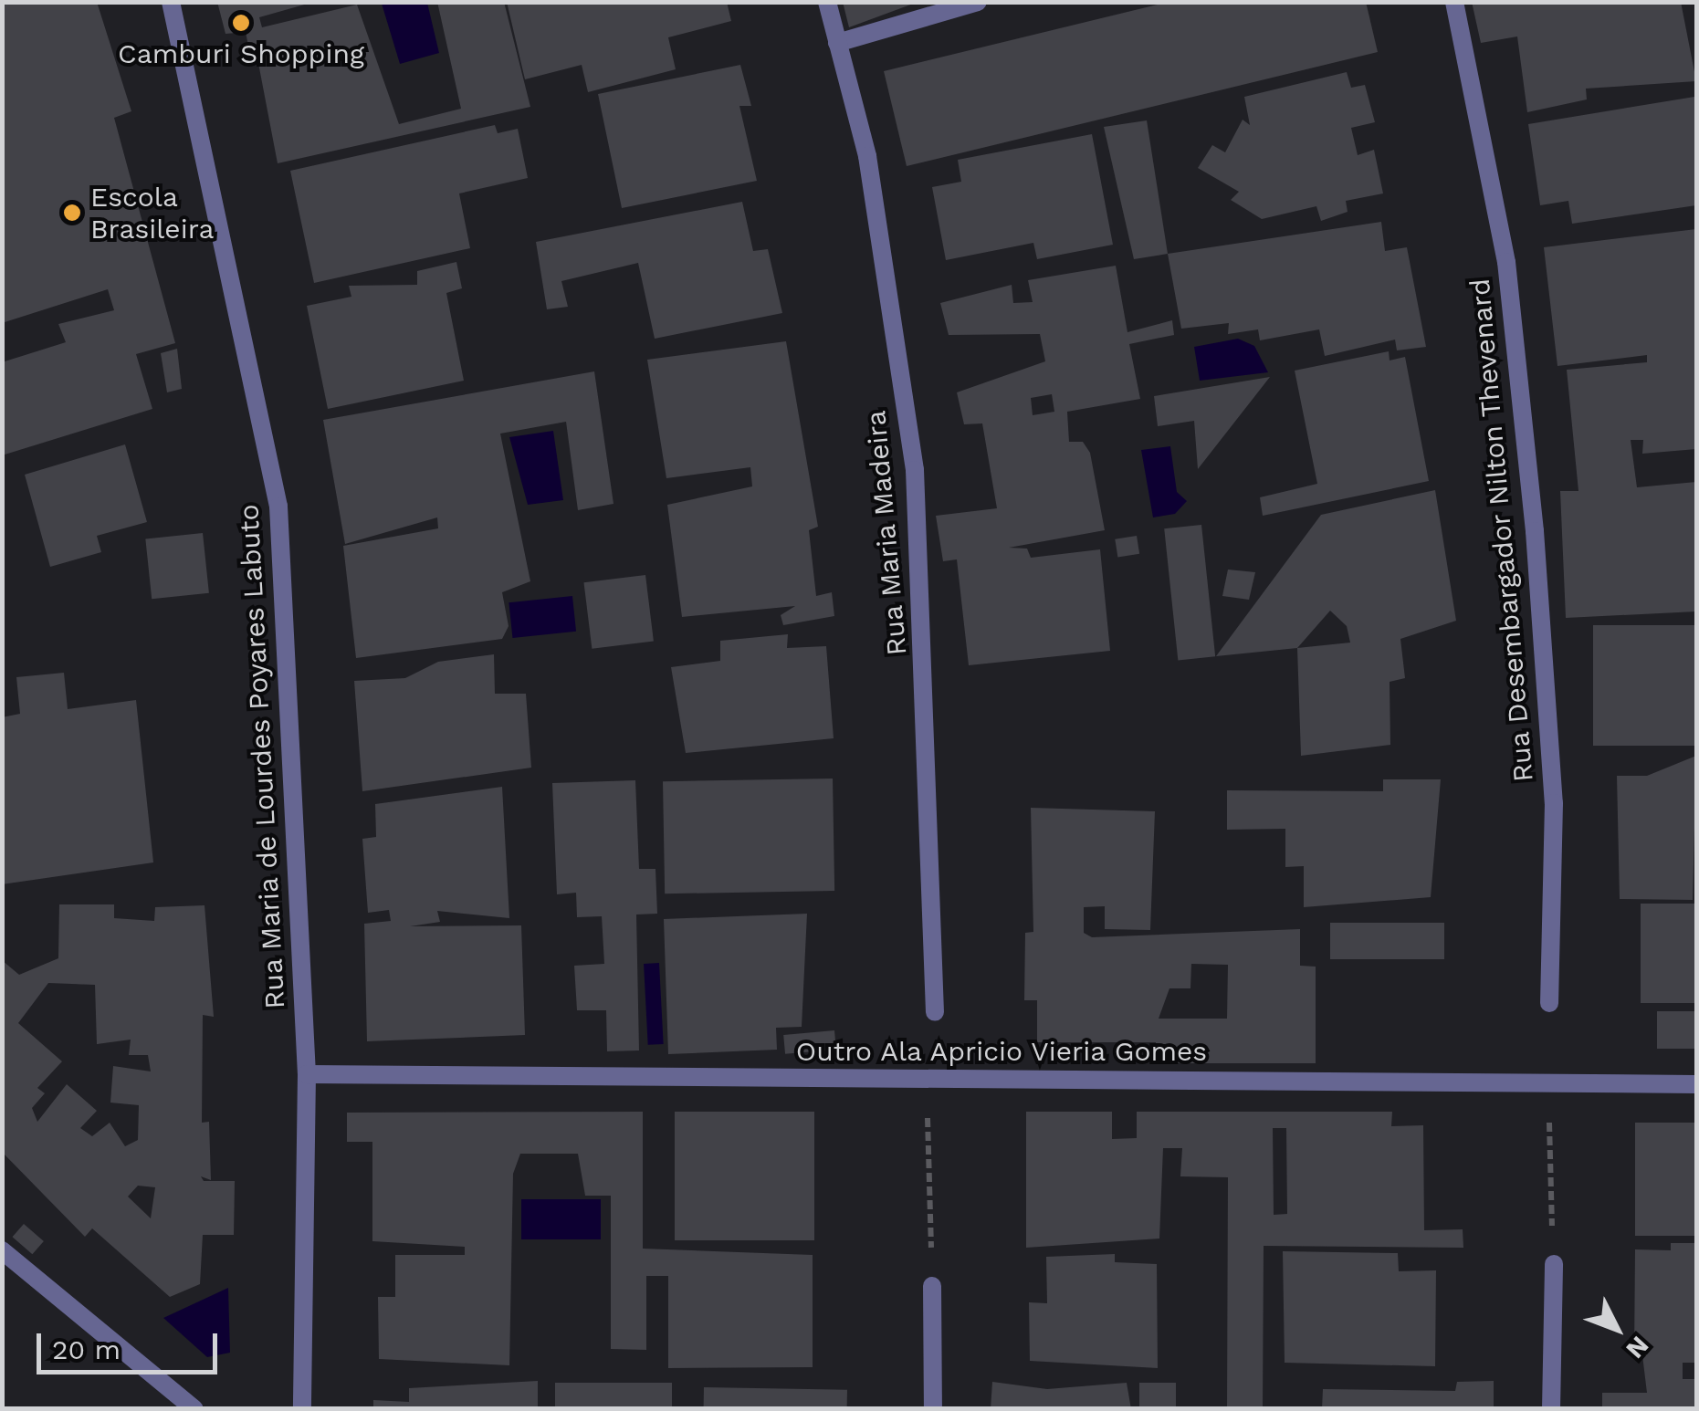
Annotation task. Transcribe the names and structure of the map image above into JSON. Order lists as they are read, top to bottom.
{
  "streets": {
    "street": [
      "Rua Desembargador Nilton Thevenard",
      "Rua Maria Madeira",
      "Rua Maria de Lourdes Poyares Labuto",
      "Outro Ala Apricio Vieria Gomes"
    ]
  },
  "crossings": [
    ["Rua Maria de Lourdes Poyares Labuto", "Outro Ala Apricio Vieria Gomes"]
  ],
  "places": ["Camburi Shopping", "Escola Brasileira"],
  "scale_bar": "20 m",
  "north": "bottom right"
}
